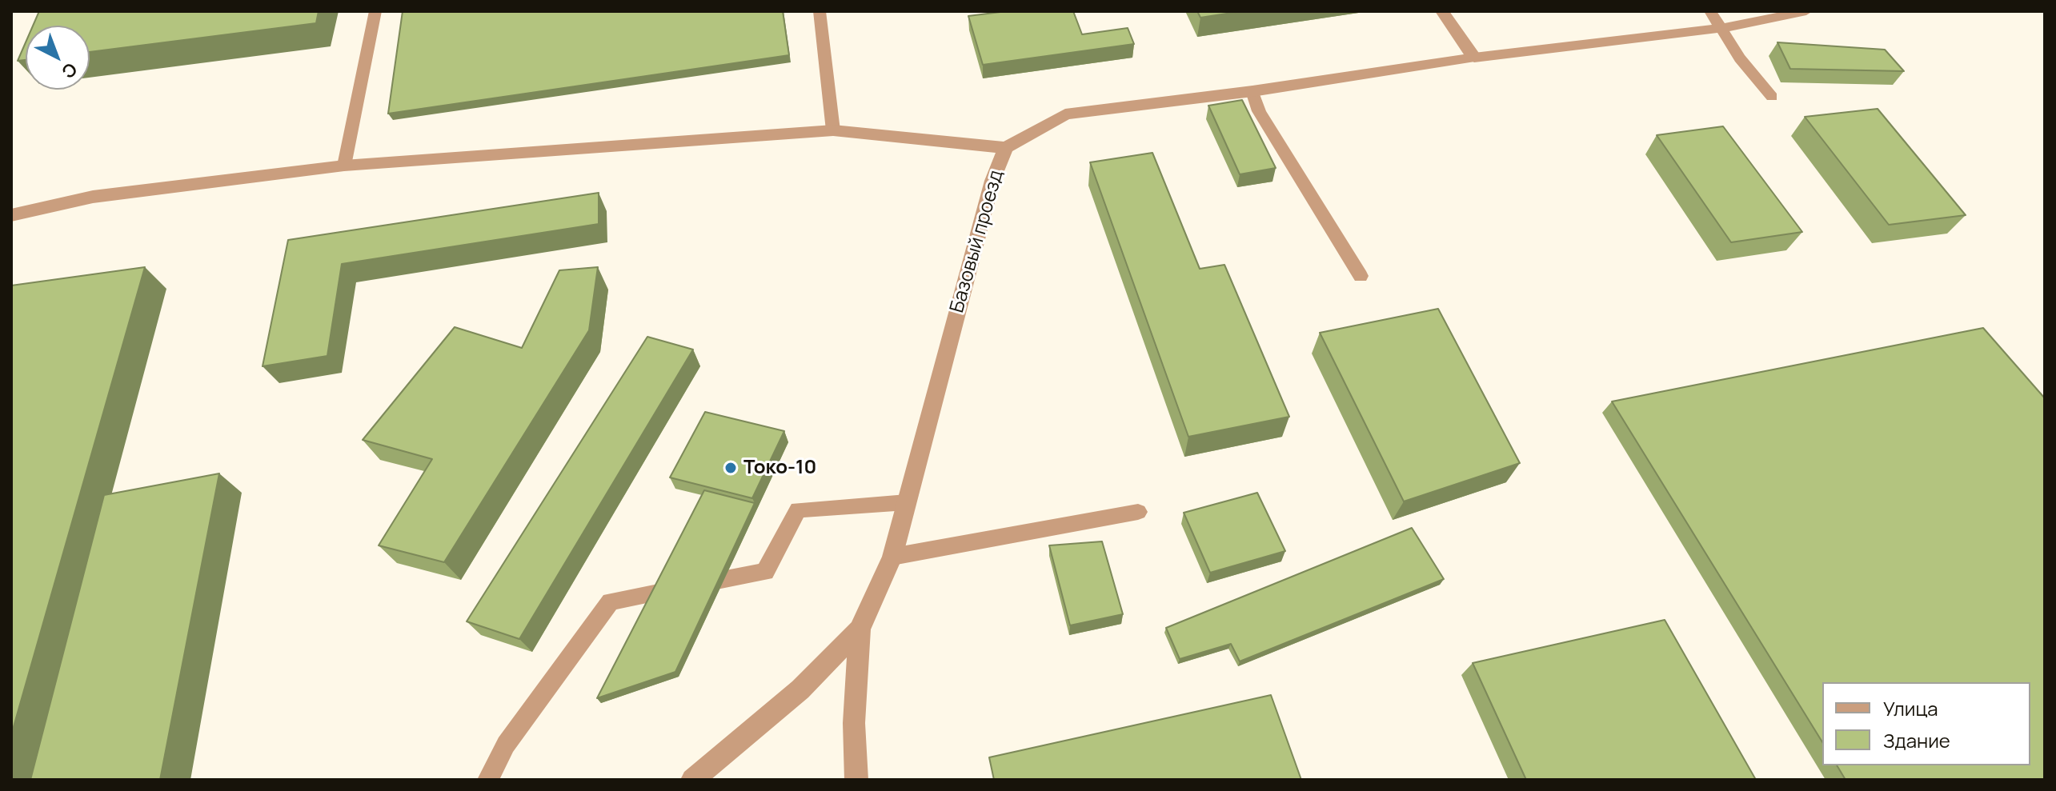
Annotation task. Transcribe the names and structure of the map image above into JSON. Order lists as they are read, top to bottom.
{
  "streets": {
    "street": ["Базовый проезд"]
  },
  "places": ["Токо-10"],
  "legend": ["Улица", "Здание"],
  "north": "bottom right"
}
